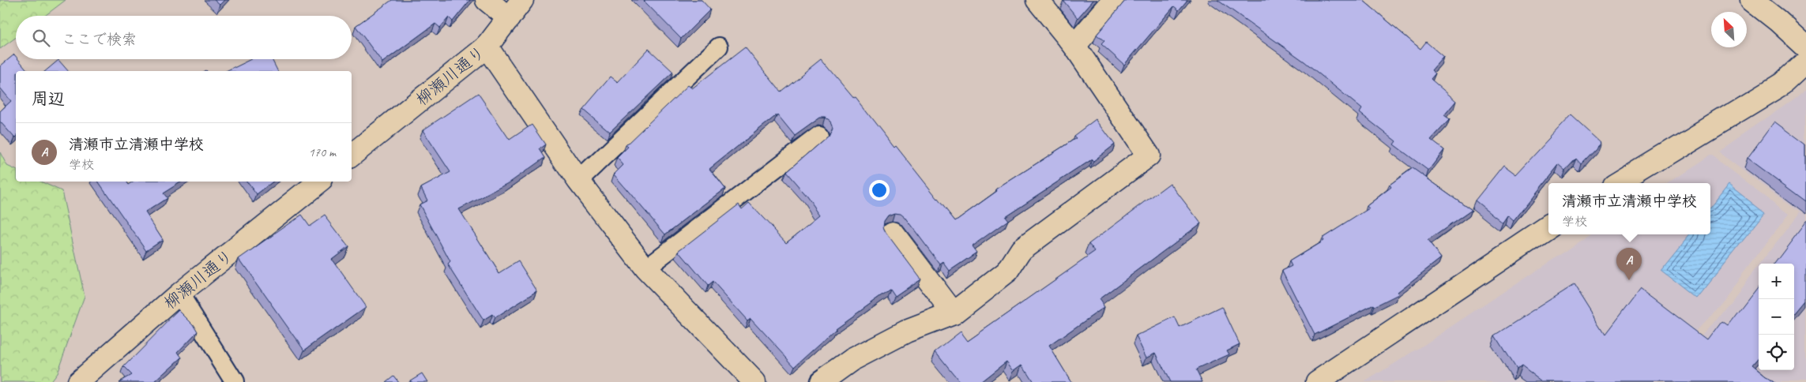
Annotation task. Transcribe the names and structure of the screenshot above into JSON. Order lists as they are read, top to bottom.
{
  "streets": {
    "street": ["柳瀬川通り"]
  },
  "north": "top left",
  "page": {
    "search": "ここで検索",
    "heading": "周辺",
    "list": [
      {
        "mark": "A",
        "name": "清瀬市立清瀬中学校",
        "note": "学校",
        "value": "170 m"
      }
    ],
    "popup": ["清瀬市立清瀬中学校", "学校"],
    "pins": "A",
    "map_buttons": ["+", "−"]
  }
}
